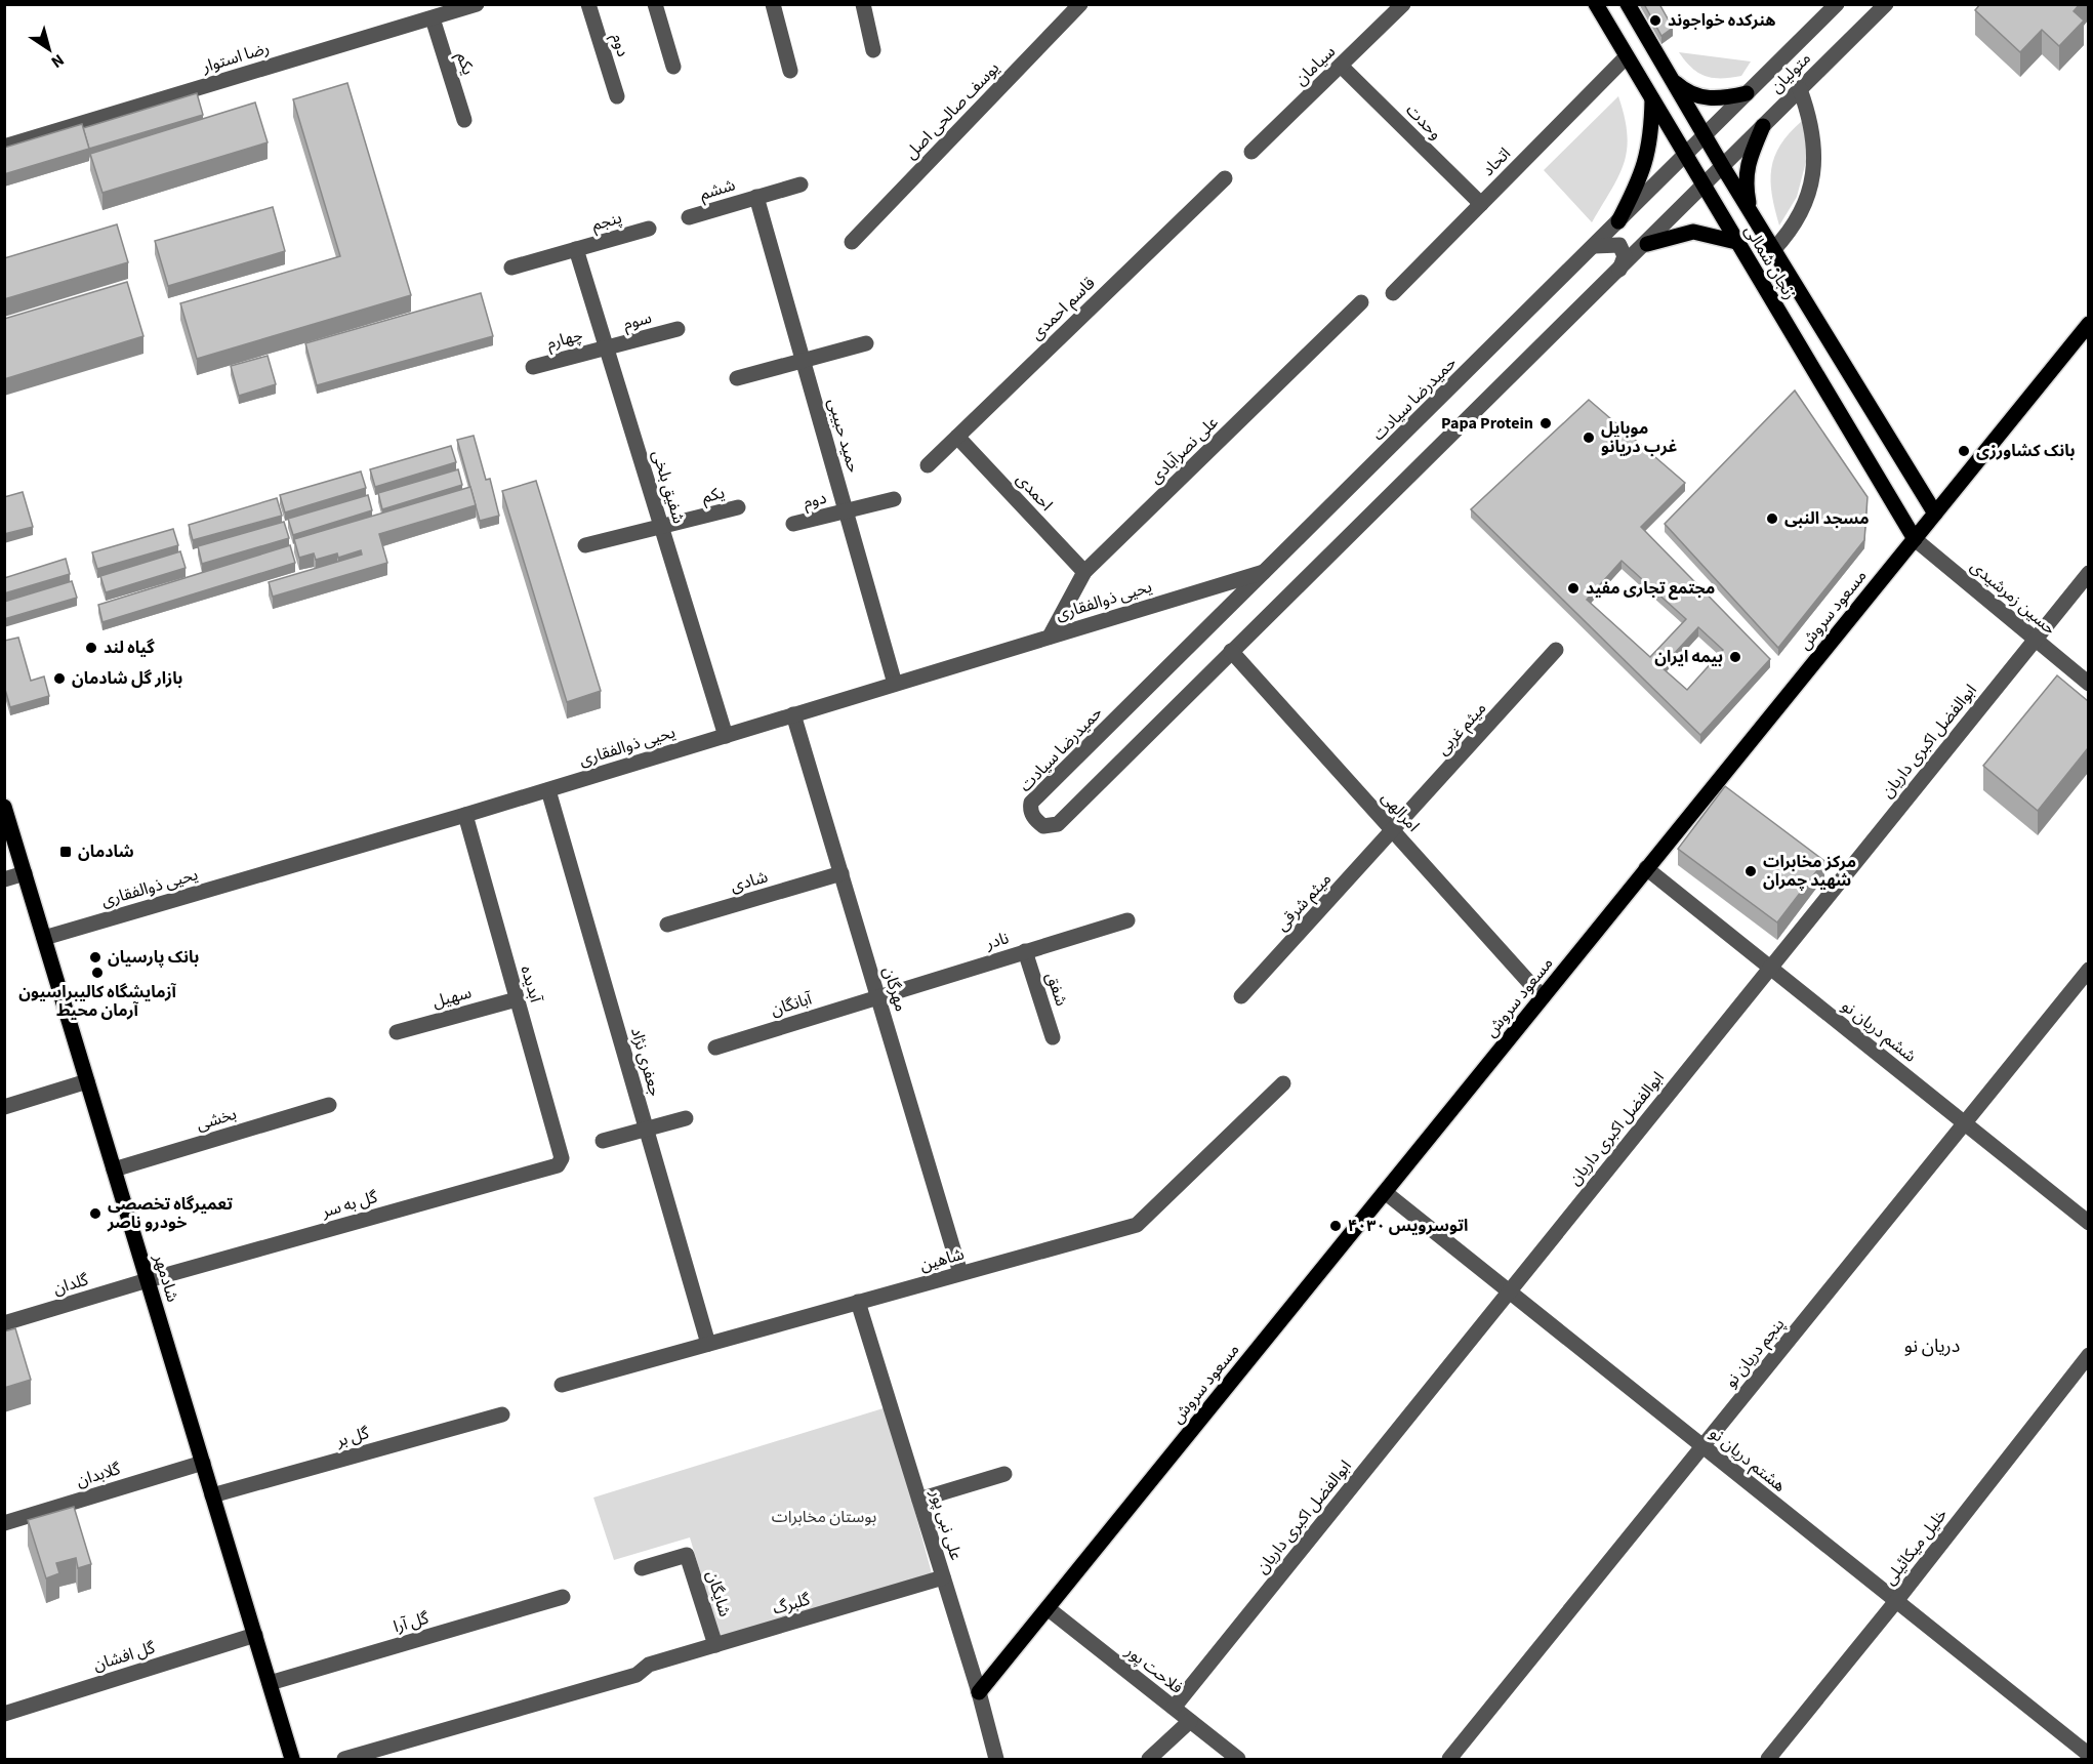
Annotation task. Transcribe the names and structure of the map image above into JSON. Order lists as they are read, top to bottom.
{
  "streets": {
    "main road": ["زنجان شمالی", "مسعود سروش", "شادمهر"],
    "street": [
      "دوم",
      "رضا استوار",
      "یکم",
      "سیامان",
      "متولیان",
      "یوسف صالحی اصل",
      "وحدت",
      "اتحاد",
      "ششم",
      "پنجم",
      "قاسم احمدی",
      "سوم",
      "چهارم",
      "حمیدرضا سیادت",
      "حمید حبیبی",
      "علی نصرآبادی",
      "شفیق بلخی",
      "احمدی",
      "حسین زمرشيدی",
      "یحیی ذوالفقاری",
      "میثم غربی",
      "ابوالفضل اکبری داریان",
      "امرالهی",
      "شادی",
      "میثم شرقی",
      "نادر",
      "آبدیده",
      "مهرگان",
      "شفق",
      "سهیل",
      "آبانگان",
      "ششم دریان‌ نو",
      "جعفری نژاد",
      "بخشی",
      "گل به سر",
      "شاهین",
      "گلدان",
      "پنجم دریان‌ نو",
      "گل بر",
      "هشتم دریان‌ نو",
      "گلابدان",
      "علی نبی پور",
      "خلیل میکائیلی",
      "شایگان",
      "گلبرگ",
      "گل آرا",
      "گل افشان",
      "فلاحت پور"
    ]
  },
  "crossings": [
    ["دوم", "حمید حبیبی"],
    ["رضا استوار", "یکم"],
    ["یکم", "شفیق بلخی"],
    ["سیامان", "وحدت"],
    ["متولیان", "زنجان شمالی"],
    ["متولیان", "حمیدرضا سیادت"],
    ["وحدت", "اتحاد"],
    ["اتحاد", "زنجان شمالی"],
    ["ششم", "حمید حبیبی"],
    ["پنجم", "شفیق بلخی"],
    ["زنجان شمالی", "حمیدرضا سیادت"],
    ["زنجان شمالی", "حسین زمرشيدی"],
    ["زنجان شمالی", "مسعود سروش"],
    ["قاسم احمدی", "احمدی"],
    ["سوم", "چهارم"],
    ["سوم", "شفیق بلخی"],
    ["چهارم", "شفیق بلخی"],
    ["حمیدرضا سیادت", "یحیی ذوالفقاری"],
    ["حمیدرضا سیادت", "امرالهی"],
    ["حمید حبیبی", "یحیی ذوالفقاری"],
    ["علی نصرآبادی", "احمدی"],
    ["علی نصرآبادی", "یحیی ذوالفقاری"],
    ["شفیق بلخی", "یحیی ذوالفقاری"],
    ["حسین زمرشيدی", "مسعود سروش"],
    ["حسین زمرشيدی", "ابوالفضل اکبری داریان"],
    ["یحیی ذوالفقاری", "آبدیده"],
    ["یحیی ذوالفقاری", "مهرگان"],
    ["یحیی ذوالفقاری", "جعفری نژاد"],
    ["یحیی ذوالفقاری", "شادمهر"],
    ["مسعود سروش", "امرالهی"],
    ["مسعود سروش", "ششم دریان‌ نو"],
    ["مسعود سروش", "هشتم دریان‌ نو"],
    ["مسعود سروش", "علی نبی پور"],
    ["مسعود سروش", "فلاحت پور"],
    ["میثم غربی", "امرالهی"],
    ["میثم غربی", "میثم شرقی"],
    ["ابوالفضل اکبری داریان", "ششم دریان‌ نو"],
    ["ابوالفضل اکبری داریان", "هشتم دریان‌ نو"],
    ["ابوالفضل اکبری داریان", "فلاحت پور"],
    ["امرالهی", "میثم شرقی"],
    ["شادی", "مهرگان"],
    ["نادر", "مهرگان"],
    ["نادر", "شفق"],
    ["نادر", "آبانگان"],
    ["آبدیده", "سهیل"],
    ["آبدیده", "گل به سر"],
    ["مهرگان", "آبانگان"],
    ["مهرگان", "شاهین"],
    ["ششم دریان‌ نو", "پنجم دریان‌ نو"],
    ["جعفری نژاد", "شاهین"],
    ["بخشی", "شادمهر"],
    ["گل به سر", "شادمهر"],
    ["گل به سر", "گلدان"],
    ["شاهین", "علی نبی پور"],
    ["شادمهر", "گلدان"],
    ["شادمهر", "گل بر"],
    ["شادمهر", "گلابدان"],
    ["شادمهر", "گل آرا"],
    ["شادمهر", "گل افشان"],
    ["پنجم دریان‌ نو", "هشتم دریان‌ نو"],
    ["هشتم دریان‌ نو", "خلیل میکائیلی"],
    ["علی نبی پور", "گلبرگ"],
    ["شایگان", "گلبرگ"]
  ],
  "districts": ["دریان نو"],
  "parks": ["بوستان مخابرات"],
  "places": {
    "other": [
      "هنرکده خواجوند",
      "Papa Protein",
      "موبایل غرب دریانو",
      "بانک کشاورزی",
      "مسجد النبی",
      "مجتمع تجاری مفید",
      "گیاه لند",
      "بیمه ایران",
      "بازار گل شادمان",
      "مرکز مخابرات شهید چمران",
      "بانک پارسیان",
      "آزمایشگاه کالیبراسیون آرمان محیط",
      "تعمیرگاه تخصصی خودرو ناصر",
      "اتوسرویس ۴۰۳۰"
    ],
    "transit": ["شادمان"]
  },
  "north": "bottom right"
}
